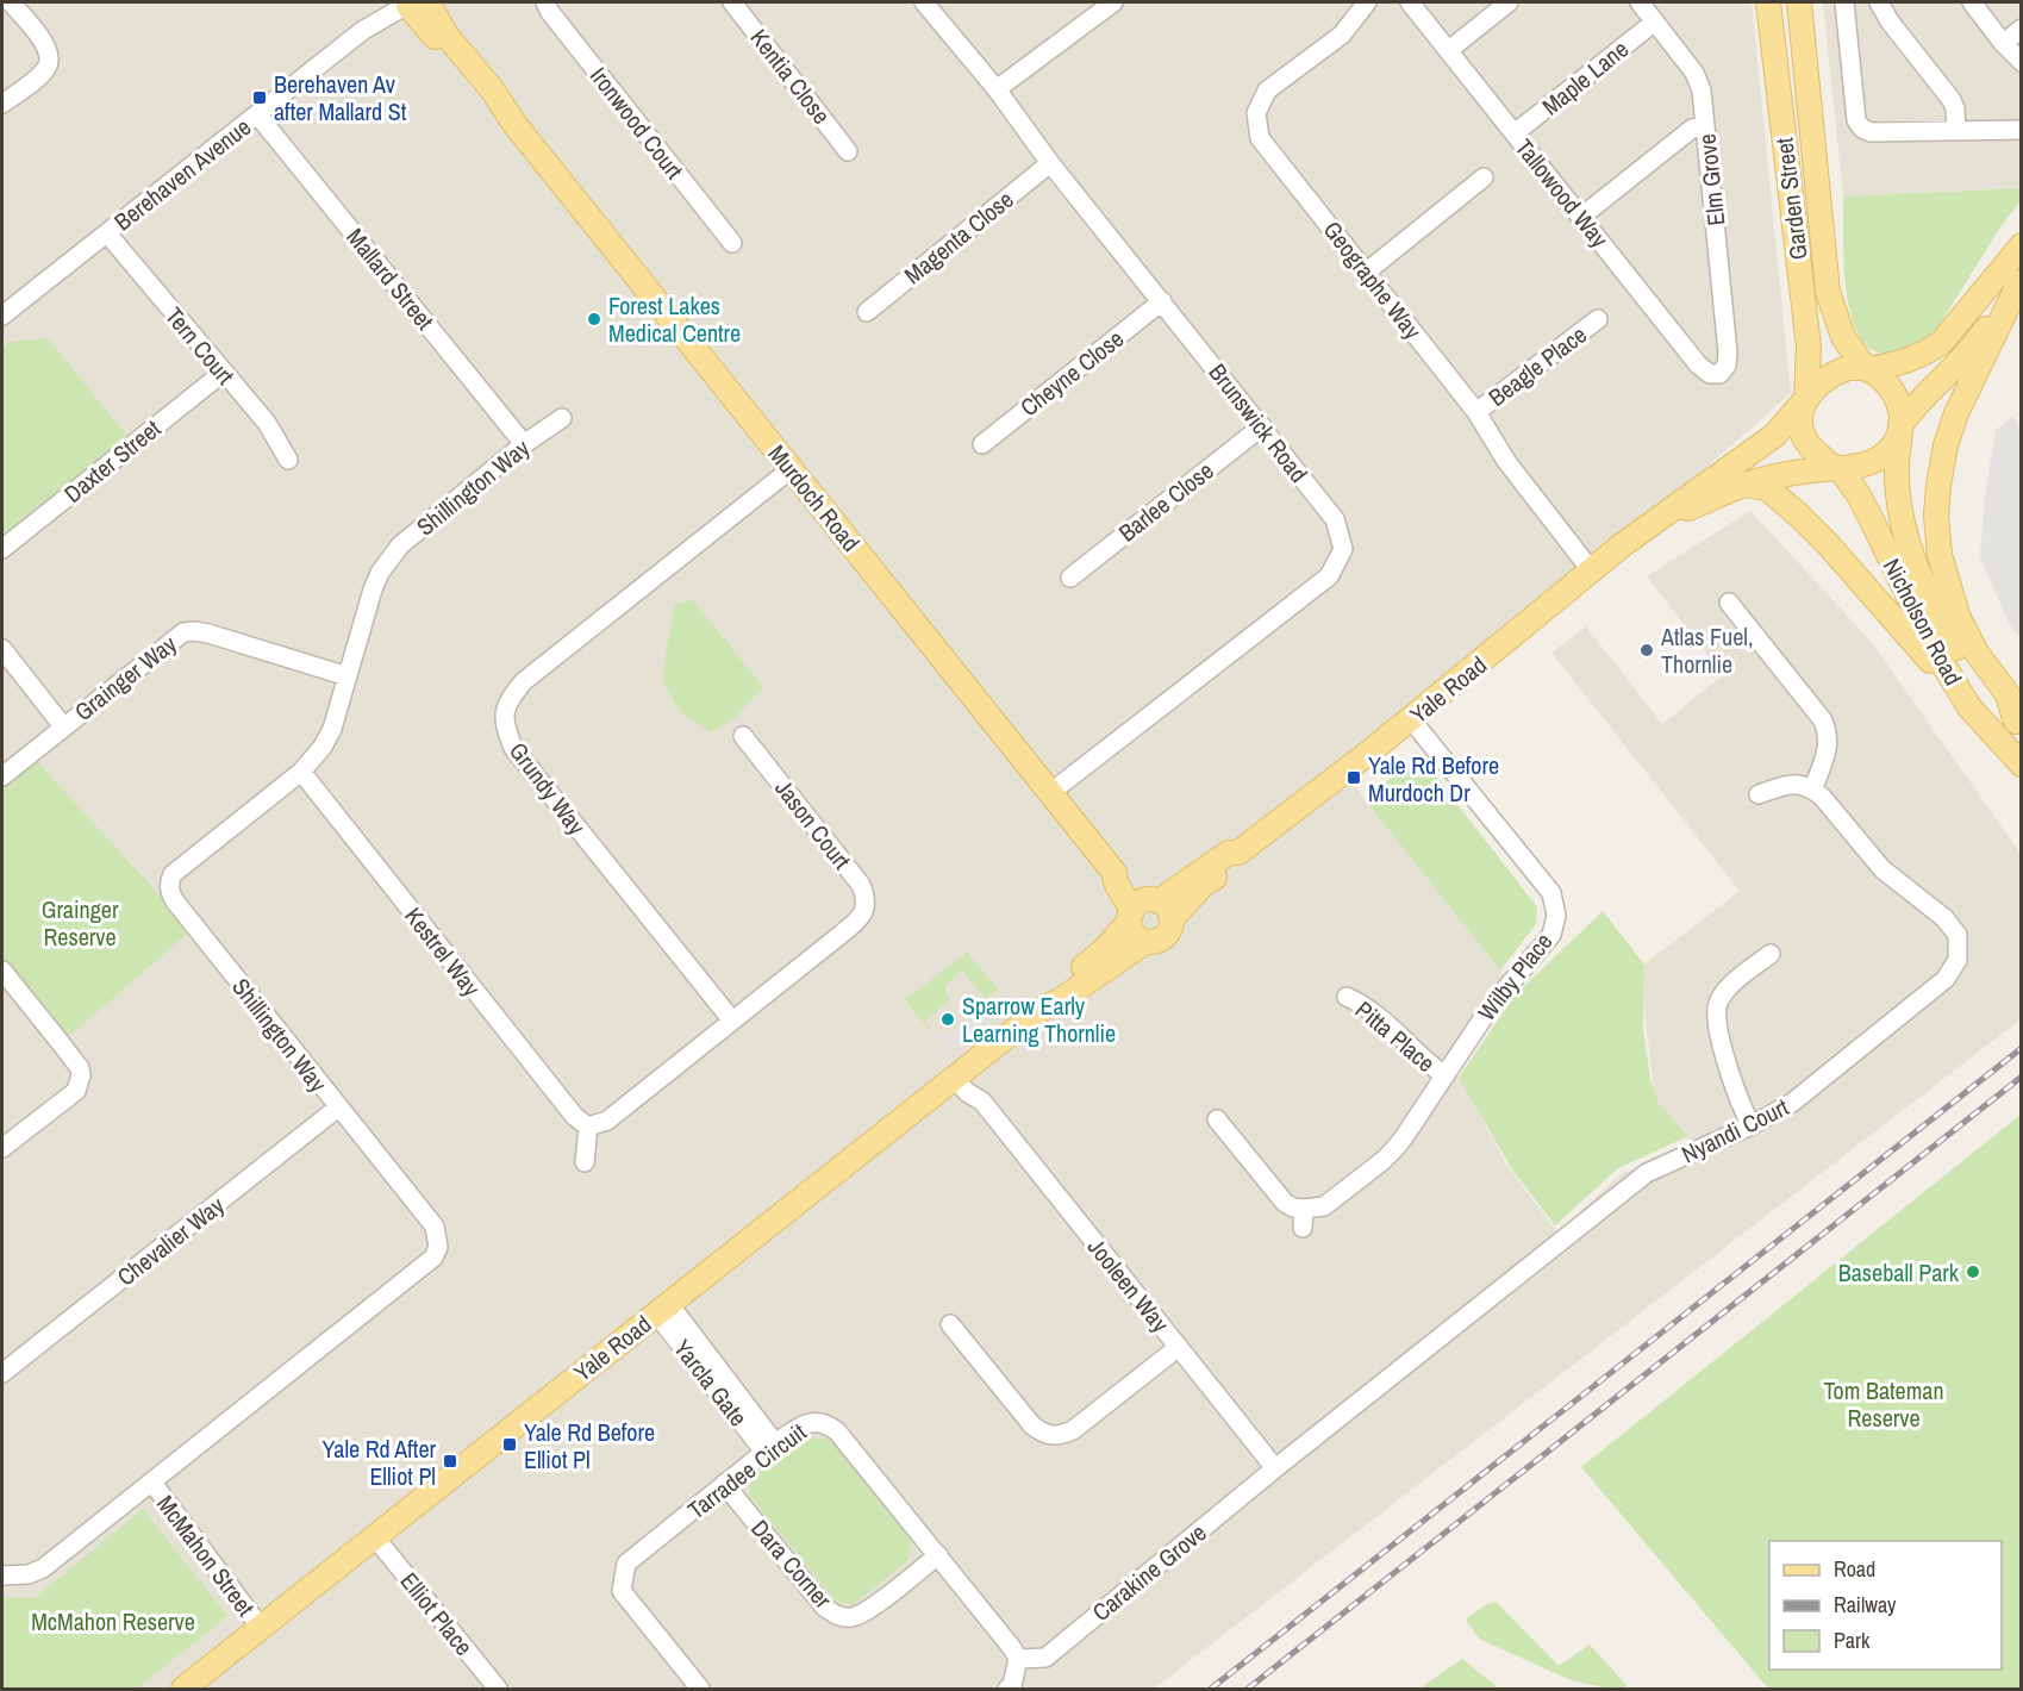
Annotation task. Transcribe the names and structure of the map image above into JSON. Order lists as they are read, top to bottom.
{
  "streets": {
    "main road": [
      "Garden Street",
      "Murdoch Road",
      "Nicholson Road",
      "Yale Road"
    ],
    "street": [
      "Kentia Close",
      "Maple Lane",
      "Ironwood Court",
      "Berehaven Avenue",
      "Elm Grove",
      "Tallowood Way",
      "Magenta Close",
      "Mallard Street",
      "Geographe Way",
      "Tern Court",
      "Beagle Place",
      "Cheyne Close",
      "Brunswick Road",
      "Daxter Street",
      "Shillington Way",
      "Barlee Close",
      "Grainger Way",
      "Grundy Way",
      "Jason Court",
      "Kestrel Way",
      "Wilby Place",
      "Pitta Place",
      "Nyandi Court",
      "Chevalier Way",
      "Jooleen Way",
      "Yarcla Gate",
      "Tarradee Circuit",
      "McMahon Street",
      "Dara Corner",
      "Carakine Grove",
      "Elliot Place"
    ]
  },
  "crossings": [
    ["Maple Lane", "Elm Grove"],
    ["Maple Lane", "Tallowood Way"],
    ["Berehaven Avenue", "Mallard Street"],
    ["Berehaven Avenue", "Tern Court"],
    ["Berehaven Avenue", "Murdoch Road"],
    ["Elm Grove", "Tallowood Way"],
    ["Garden Street", "Nicholson Road"],
    ["Garden Street", "Yale Road"],
    ["Magenta Close", "Brunswick Road"],
    ["Mallard Street", "Shillington Way"],
    ["Geographe Way", "Beagle Place"],
    ["Geographe Way", "Yale Road"],
    ["Tern Court", "Daxter Street"],
    ["Cheyne Close", "Brunswick Road"],
    ["Brunswick Road", "Murdoch Road"],
    ["Brunswick Road", "Barlee Close"],
    ["Shillington Way", "Grainger Way"],
    ["Shillington Way", "Kestrel Way"],
    ["Shillington Way", "Chevalier Way"],
    ["Shillington Way", "McMahon Street"],
    ["Murdoch Road", "Yale Road"],
    ["Murdoch Road", "Grundy Way"],
    ["Nicholson Road", "Yale Road"],
    ["Yale Road", "Wilby Place"],
    ["Yale Road", "Jooleen Way"],
    ["Yale Road", "Yarcla Gate"],
    ["Yale Road", "McMahon Street"],
    ["Yale Road", "Elliot Place"],
    ["Grundy Way", "Jason Court"],
    ["Wilby Place", "Pitta Place"],
    ["Nyandi Court", "Jooleen Way"],
    ["Nyandi Court", "Carakine Grove"],
    ["Jooleen Way", "Carakine Grove"],
    ["Yarcla Gate", "Tarradee Circuit"],
    ["Tarradee Circuit", "Dara Corner"],
    ["Tarradee Circuit", "Carakine Grove"]
  ],
  "parks": ["Grainger Reserve", "Tom Bateman Reserve", "McMahon Reserve"],
  "places": {
    "transit": [
      "Berehaven Av after Mallard St",
      "Yale Rd Before Murdoch Dr",
      "Yale Rd Before Elliot Pl",
      "Yale Rd After Elliot Pl"
    ],
    "other": [
      "Forest Lakes Medical Centre",
      "Atlas Fuel, Thornlie",
      "Sparrow Early Learning Thornlie",
      "Baseball Park"
    ]
  },
  "legend": ["Road", "Railway", "Park"]
}
